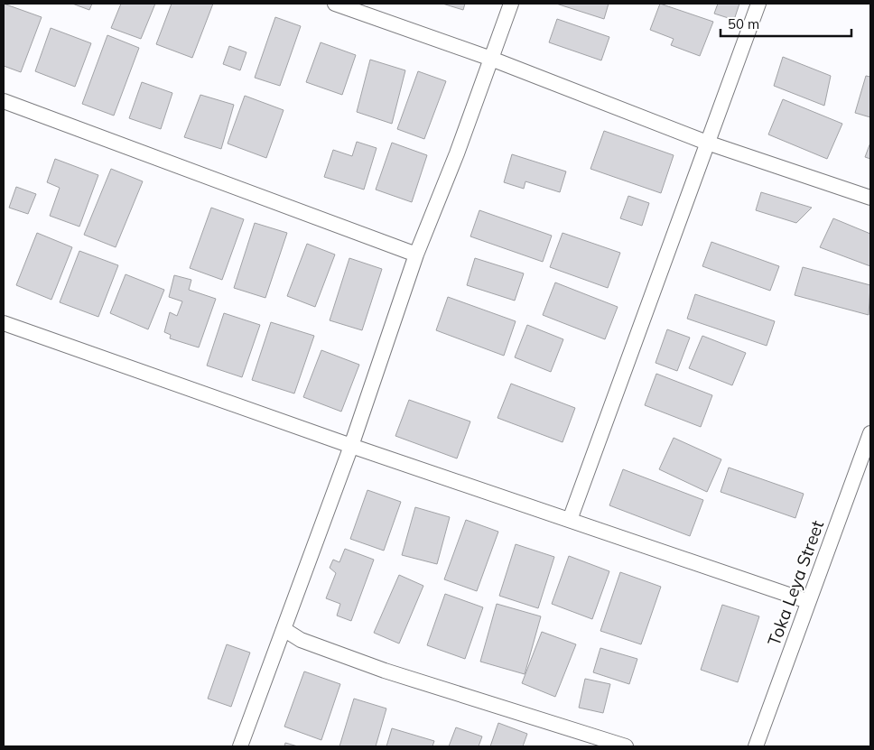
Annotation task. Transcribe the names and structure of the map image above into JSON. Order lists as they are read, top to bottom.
{
  "streets": {
    "street": ["Toka Leya Street"]
  },
  "scale_bar": "50 m"
}
